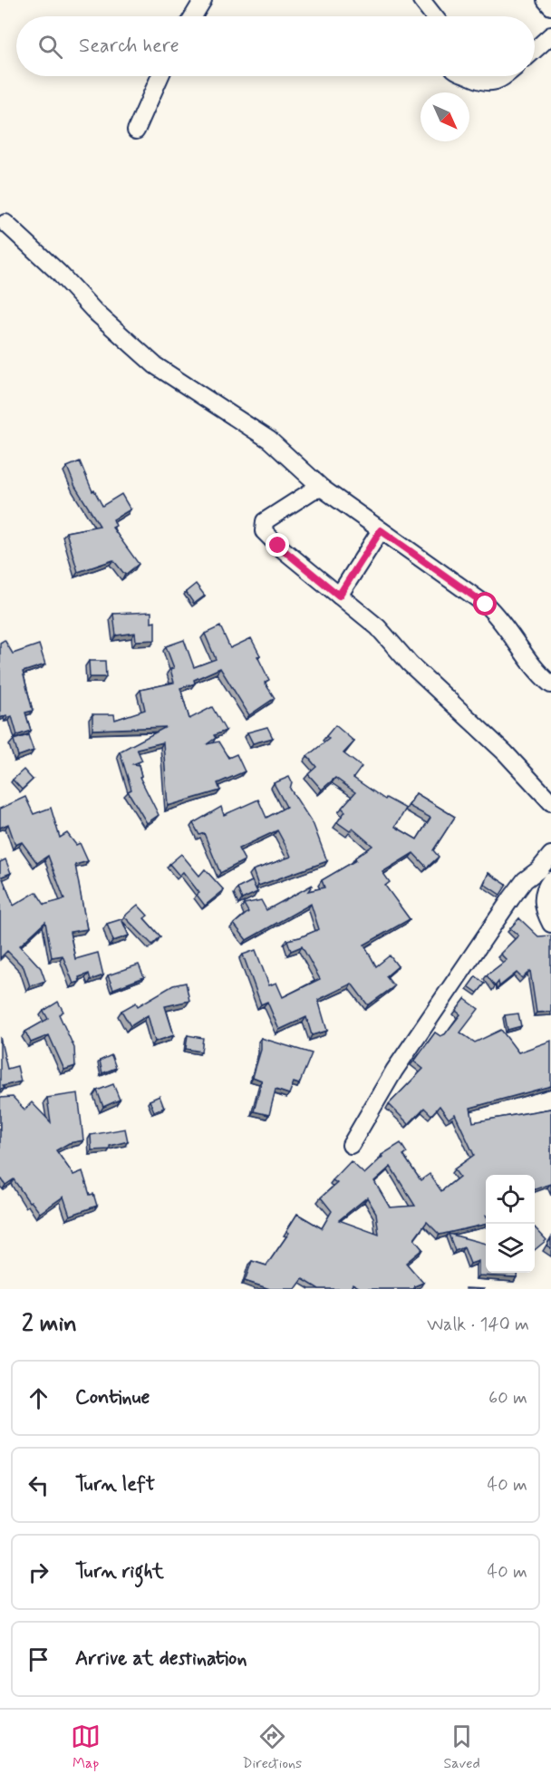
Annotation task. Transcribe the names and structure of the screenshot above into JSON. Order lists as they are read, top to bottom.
{
  "north": "bottom right",
  "page": {
    "search": "Search here",
    "heading": ["2 min", "Walk · 140 m"],
    "list": [
      ["Continue", "60 m"],
      ["Turn left", "40 m"],
      ["Turn right", "40 m"],
      "Arrive at destination"
    ],
    "nav": ["Map", "Directions", "Saved"]
  }
}
